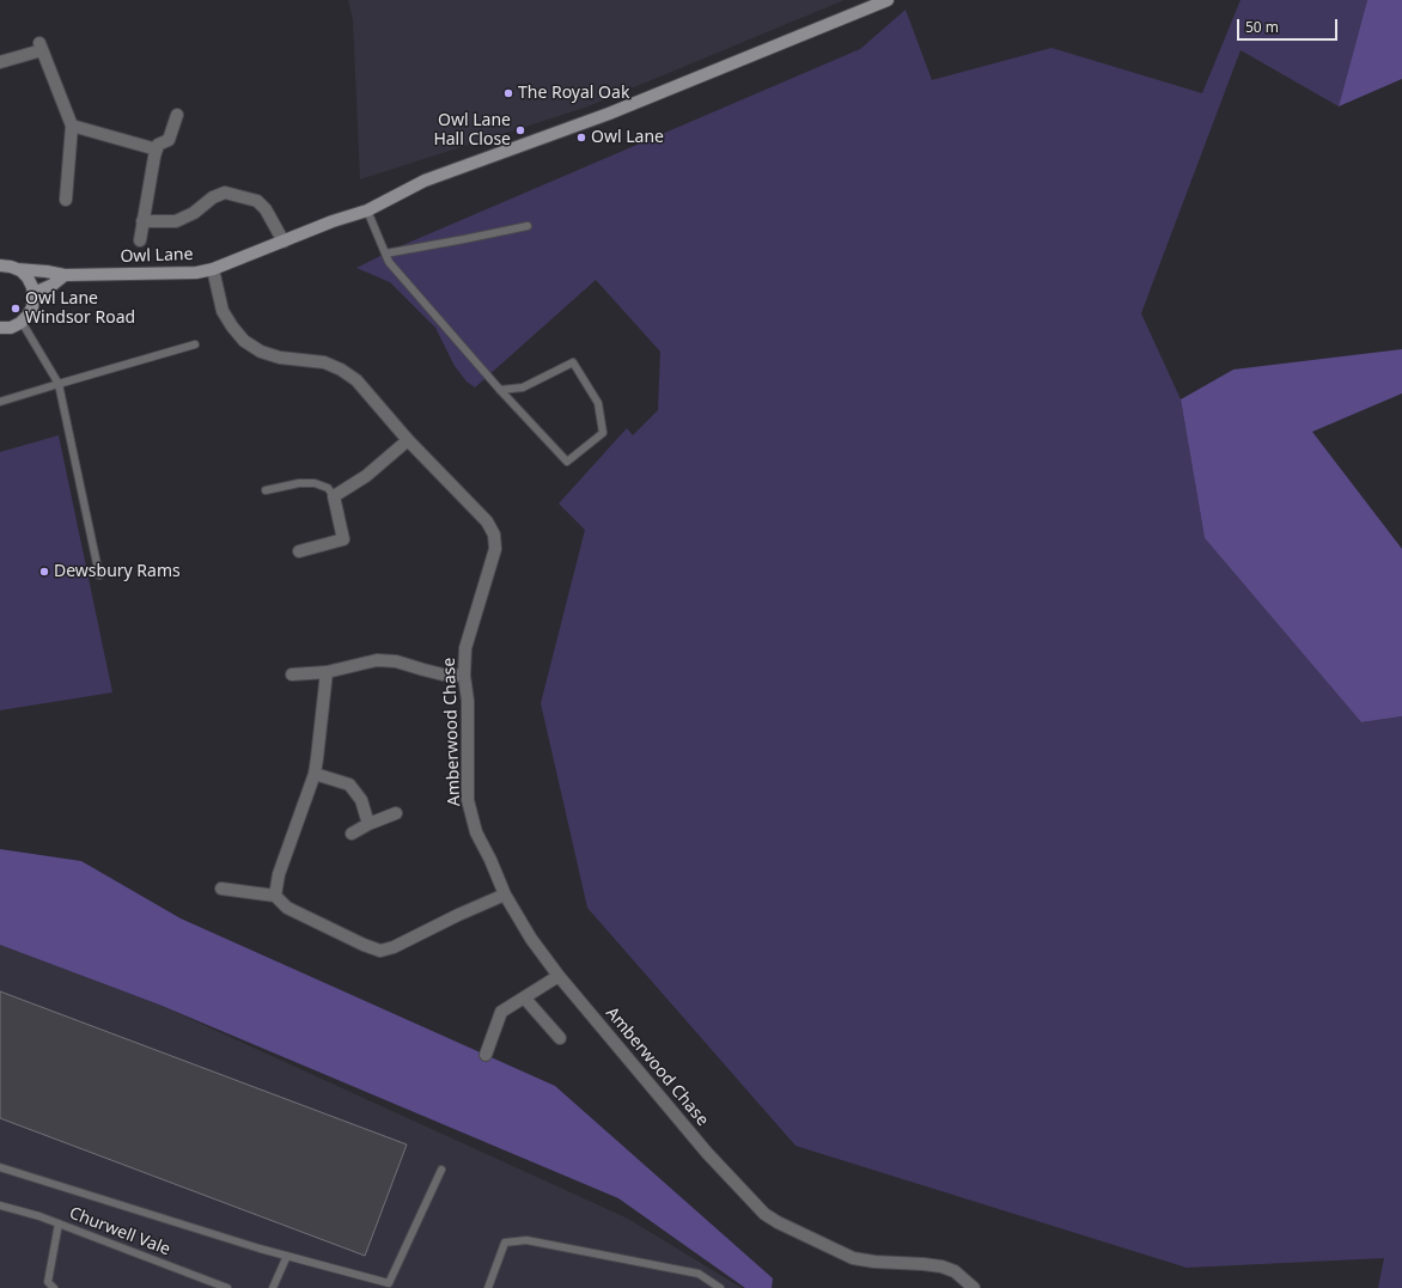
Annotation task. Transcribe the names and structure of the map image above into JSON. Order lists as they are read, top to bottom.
{
  "streets": {
    "main road": ["Owl Lane"],
    "street": ["Amberwood Chase"],
    "lane": ["Churwell Vale"]
  },
  "crossings": [
    ["Owl Lane", "Amberwood Chase"]
  ],
  "places": [
    "The Royal Oak",
    "Owl Lane Hall Close",
    "Owl Lane",
    "Owl Lane Windsor Road",
    "Dewsbury Rams"
  ],
  "scale_bar": "50 m"
}
